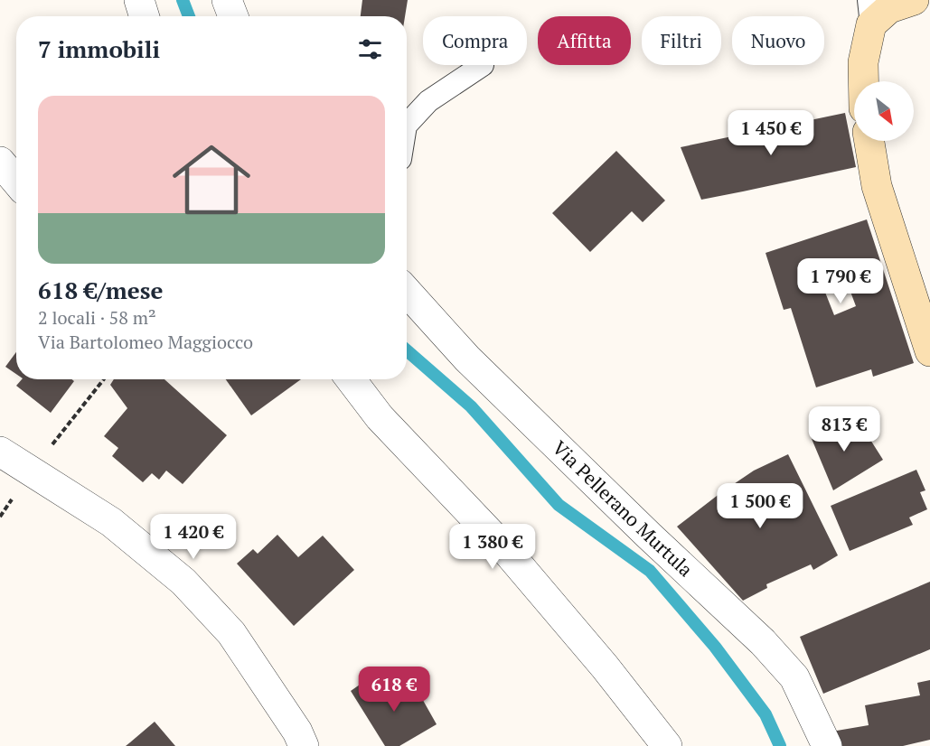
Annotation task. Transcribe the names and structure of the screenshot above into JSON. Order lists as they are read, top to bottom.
{
  "streets": {
    "street": ["Via Pellerano Murtula"]
  },
  "north": "bottom right",
  "page": {
    "chip": [
      "Compra",
      "Affitta",
      "Filtri",
      "Nuovo"
    ],
    "heading": "7 immobili",
    "list": [
      {
        "name": "618 €/mese",
        "note": "2 locali · 58 m² · Via Bartolomeo Maggiocco"
      }
    ],
    "price": [
      "1 450 €",
      "1 790 €",
      "813 €",
      "1 500 €",
      "1 420 €",
      "1 380 €",
      "618 €"
    ]
  }
}
